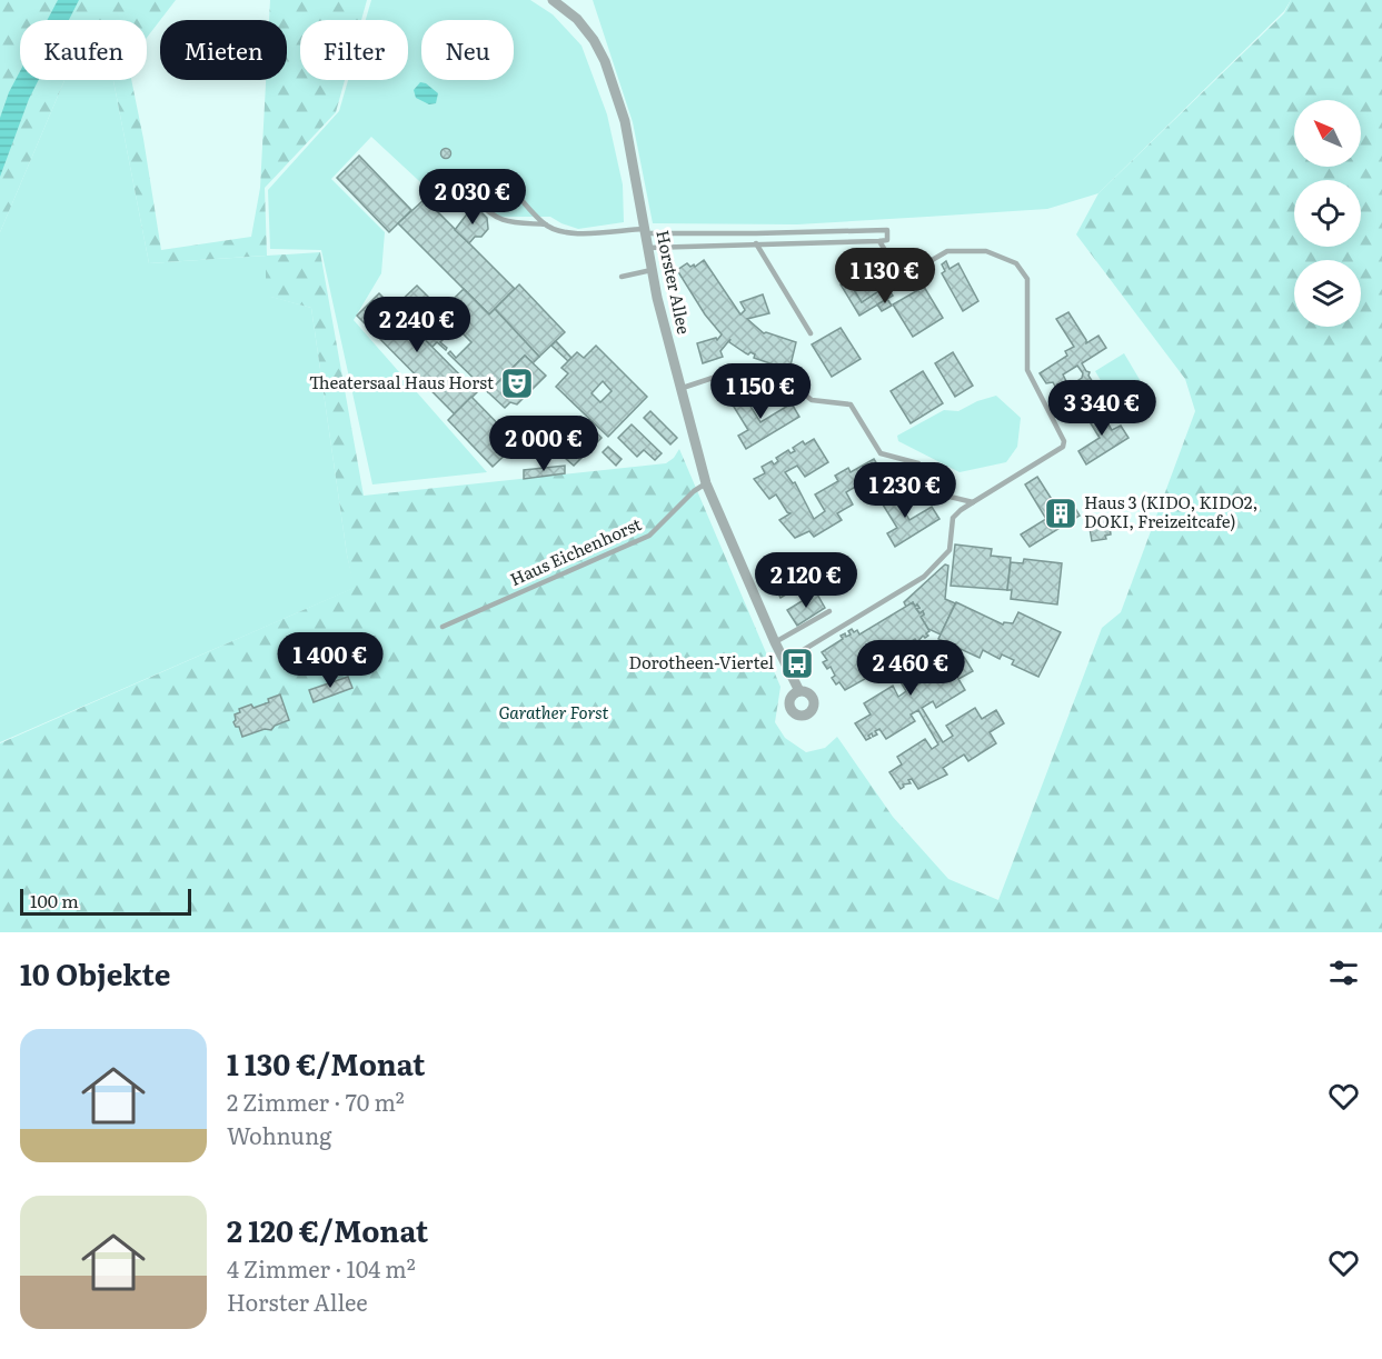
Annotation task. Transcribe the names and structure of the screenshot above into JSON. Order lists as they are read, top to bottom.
{
  "streets": {
    "street": ["Horster Allee"],
    "lane": ["Haus Eichenhorst"]
  },
  "crossings": [
    ["Horster Allee", "Haus Eichenhorst"]
  ],
  "parks": ["Garather Forst"],
  "places": {
    "theatre": ["Theatersaal Haus Horst"],
    "building": ["Haus 3 (KIDO, KIDO2, DOKI, Freizeitcafe)"],
    "bus stop": ["Dorotheen-Viertel"]
  },
  "scale_bar": "100 m",
  "north": "top left",
  "page": {
    "chip": [
      "Kaufen",
      "Mieten",
      "Filter",
      "Neu"
    ],
    "price": [
      "2 030 €",
      "1 130 €",
      "2 240 €",
      "1 150 €",
      "3 340 €",
      "2 000 €",
      "1 230 €",
      "2 120 €",
      "1 400 €",
      "2 460 €"
    ],
    "scale": "100 m",
    "heading": "10 Objekte",
    "list": [
      {
        "name": "1 130 €/Monat",
        "note": "2 Zimmer · 70 m² · Wohnung"
      },
      {
        "name": "2 120 €/Monat",
        "note": "4 Zimmer · 104 m² · Horster Allee"
      }
    ]
  }
}
